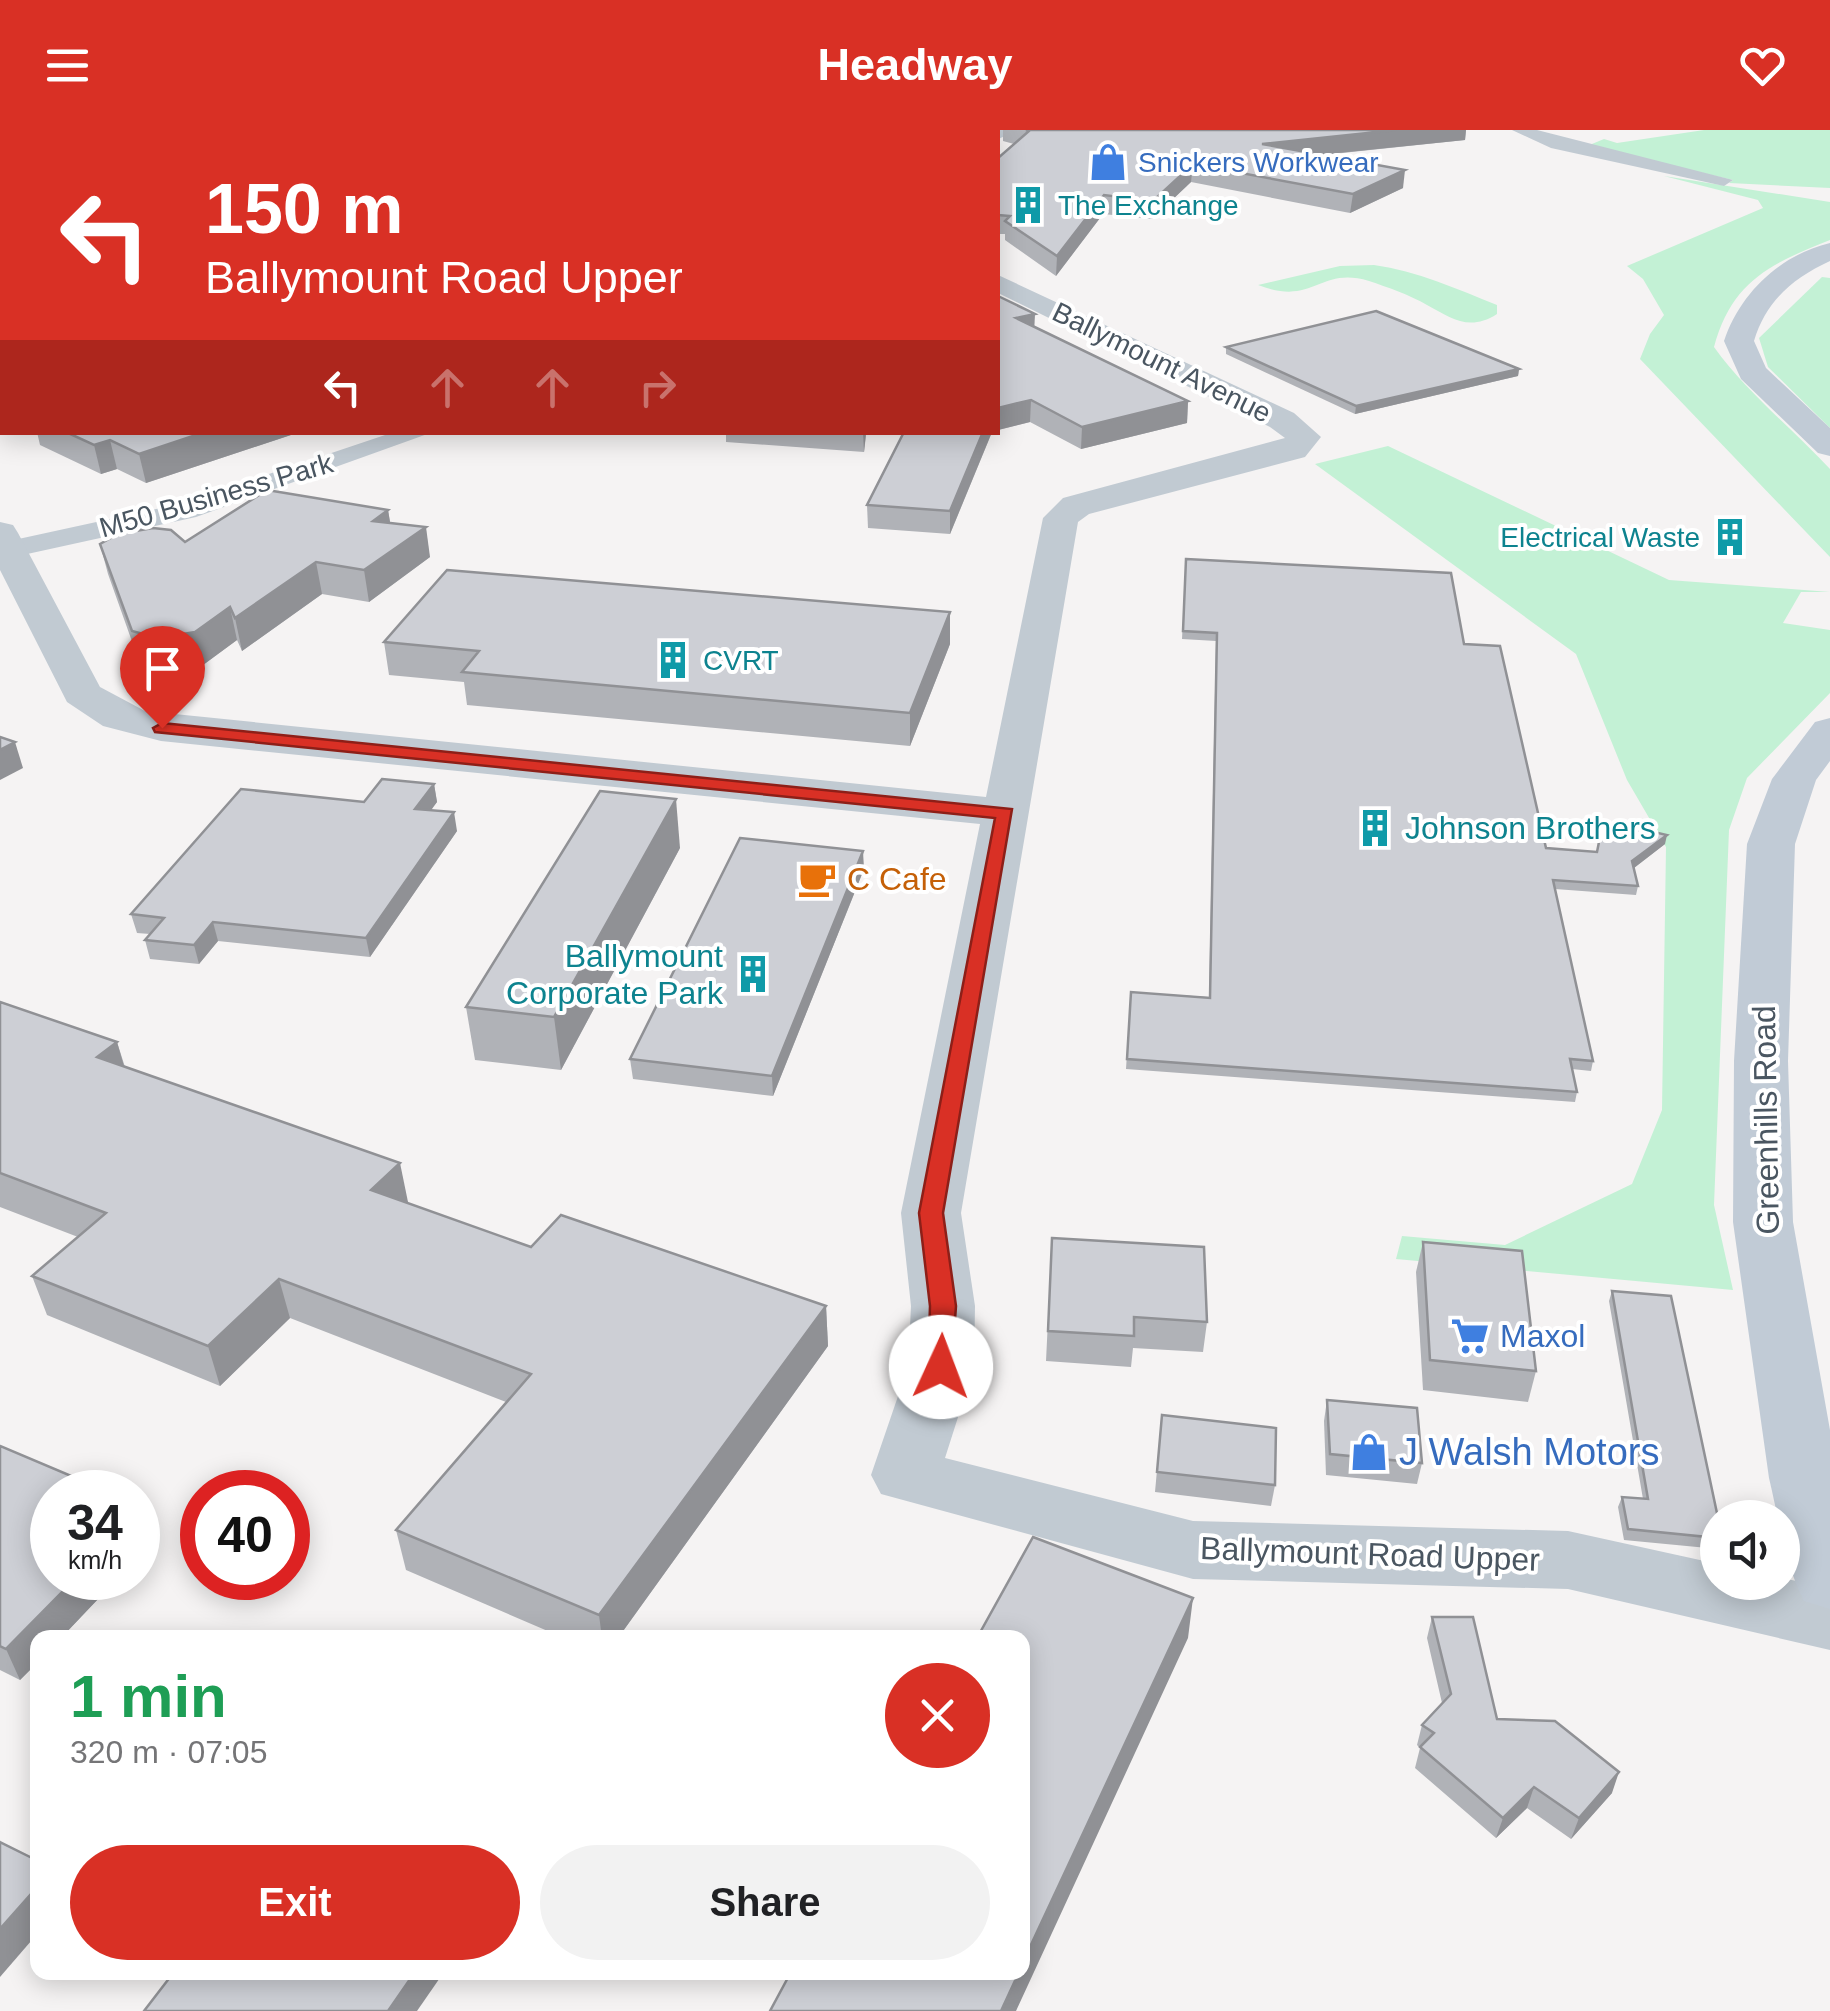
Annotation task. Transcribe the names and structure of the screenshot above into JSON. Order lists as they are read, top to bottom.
{
  "streets": {
    "main road": ["Greenhills Road"],
    "street": ["Ballymount Avenue", "M50 Business Park", "Ballymount Road Upper"]
  },
  "crossings": [
    ["Ballymount Avenue", "Ballymount Road Upper"]
  ],
  "places": {
    "shop": ["Snickers Workwear", "J Walsh Motors"],
    "building": [
      "The Exchange",
      "Electrical Waste",
      "CVRT",
      "Johnson Brothers",
      "Ballymount Corporate Park"
    ],
    "cafe": ["C Cafe"],
    "supermarket": ["Maxol"]
  },
  "page": {
    "header": "Headway",
    "turn": ["150 m", "Ballymount Road Upper"],
    "speed": "34 km/h",
    "limit": "40",
    "heading": ["1 min", "320 m · 07:05"],
    "buttons": ["Exit", "Share"]
  }
}
